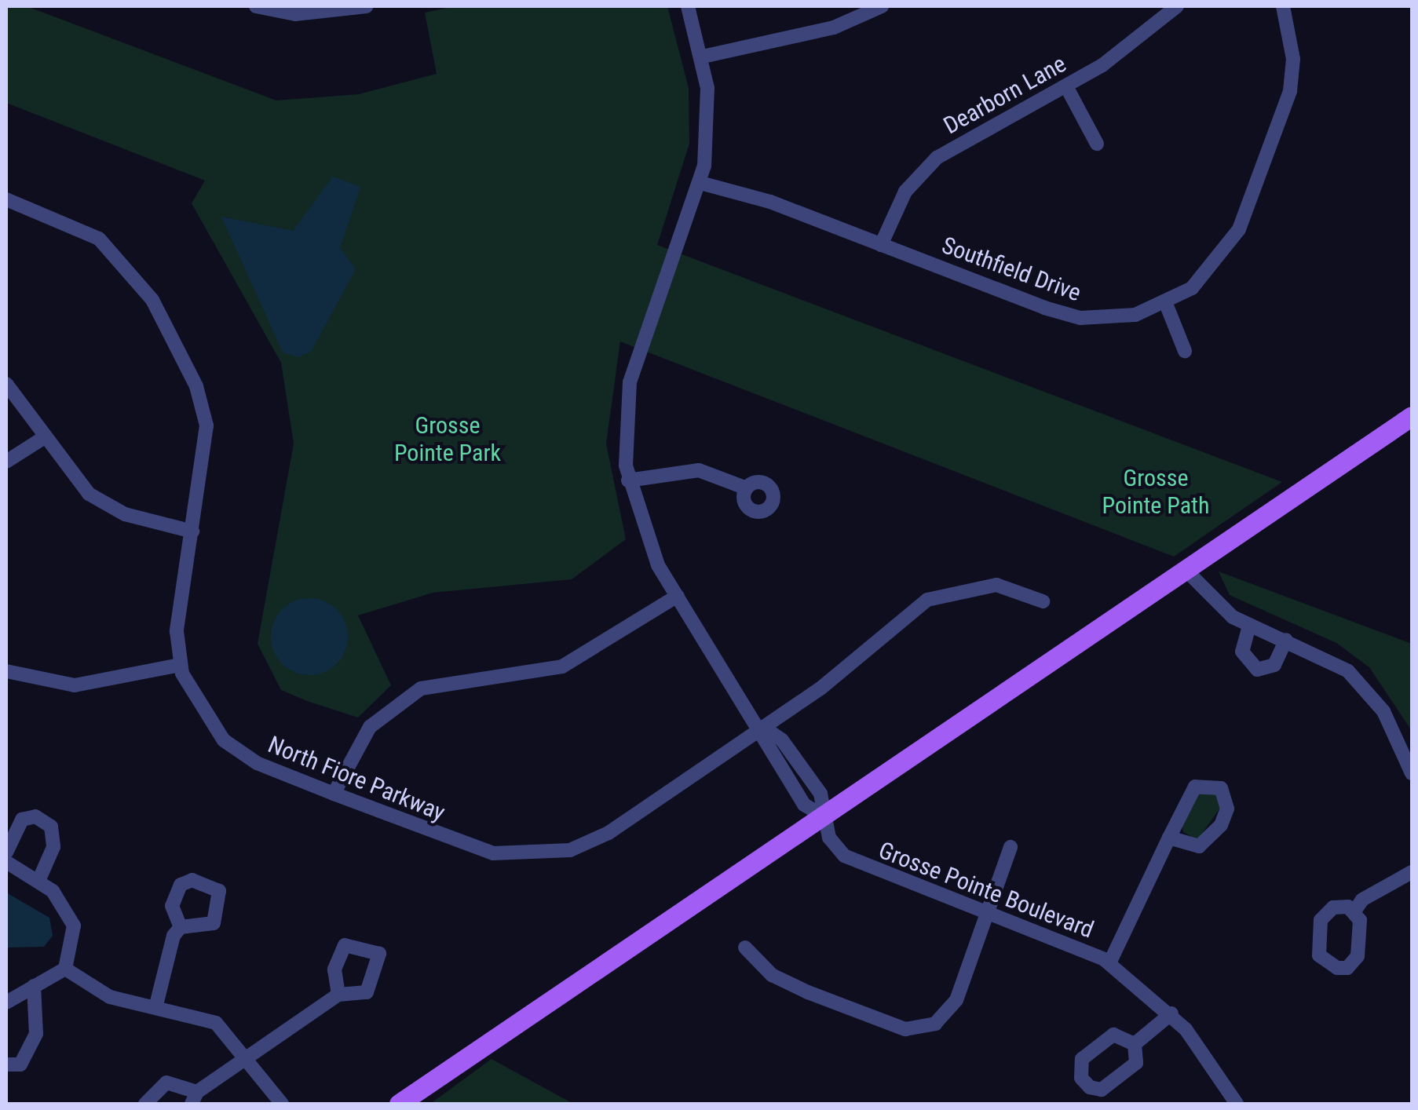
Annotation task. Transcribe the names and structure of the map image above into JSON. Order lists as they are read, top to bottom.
{
  "streets": {
    "street": [
      "Dearborn Lane",
      "Southfield Drive",
      "North Fiore Parkway",
      "Grosse Pointe Boulevard"
    ]
  },
  "crossings": [
    ["Dearborn Lane", "Southfield Drive"],
    ["Southfield Drive", "Grosse Pointe Boulevard"],
    ["North Fiore Parkway", "Grosse Pointe Boulevard"]
  ],
  "parks": ["Grosse Pointe Park", "Grosse Pointe Path"]
}
